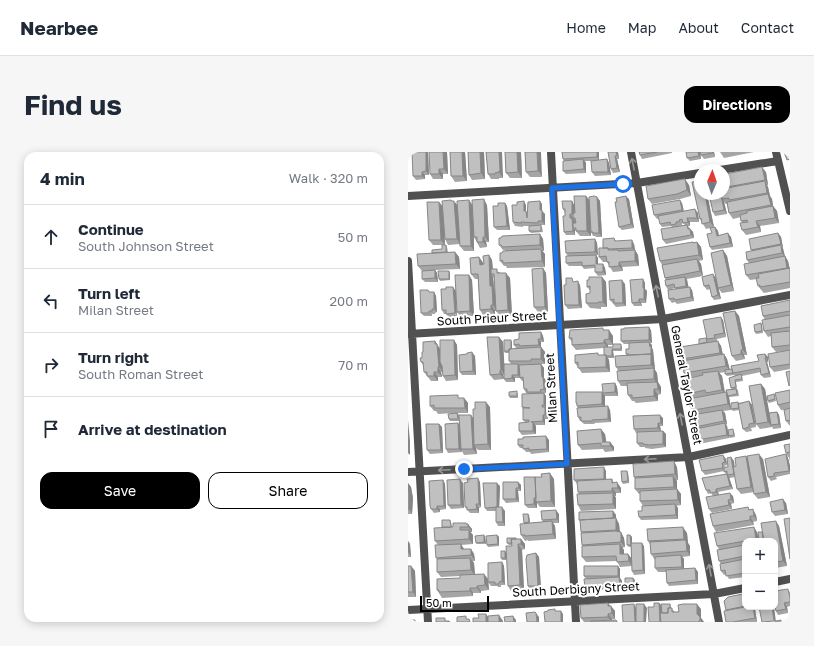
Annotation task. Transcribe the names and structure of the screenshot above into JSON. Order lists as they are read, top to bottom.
{
  "streets": {
    "street": [
      "South Prieur Street",
      "General Taylor Street",
      "Milan Street",
      "South Derbigny Street"
    ]
  },
  "crossings": [
    ["South Prieur Street", "General Taylor Street"],
    ["South Prieur Street", "Milan Street"],
    ["General Taylor Street", "South Derbigny Street"],
    ["Milan Street", "South Derbigny Street"]
  ],
  "one_way": ["General Taylor Street"],
  "scale_bar": "50 m",
  "north": "top",
  "page": {
    "header": "Nearbee",
    "nav": [
      "Home",
      "Map",
      "About",
      "Contact"
    ],
    "buttons": [
      "Directions",
      ["Save", "Share"]
    ],
    "title": "Find us",
    "heading": ["4 min", "Walk · 320 m"],
    "list": [
      ["Continue", "South Johnson Street", "50 m"],
      ["Turn left", "Milan Street", "200 m"],
      ["Turn right", "South Roman Street", "70 m"],
      "Arrive at destination"
    ],
    "map_buttons": ["+", "−"],
    "scale": "50 m"
  }
}
